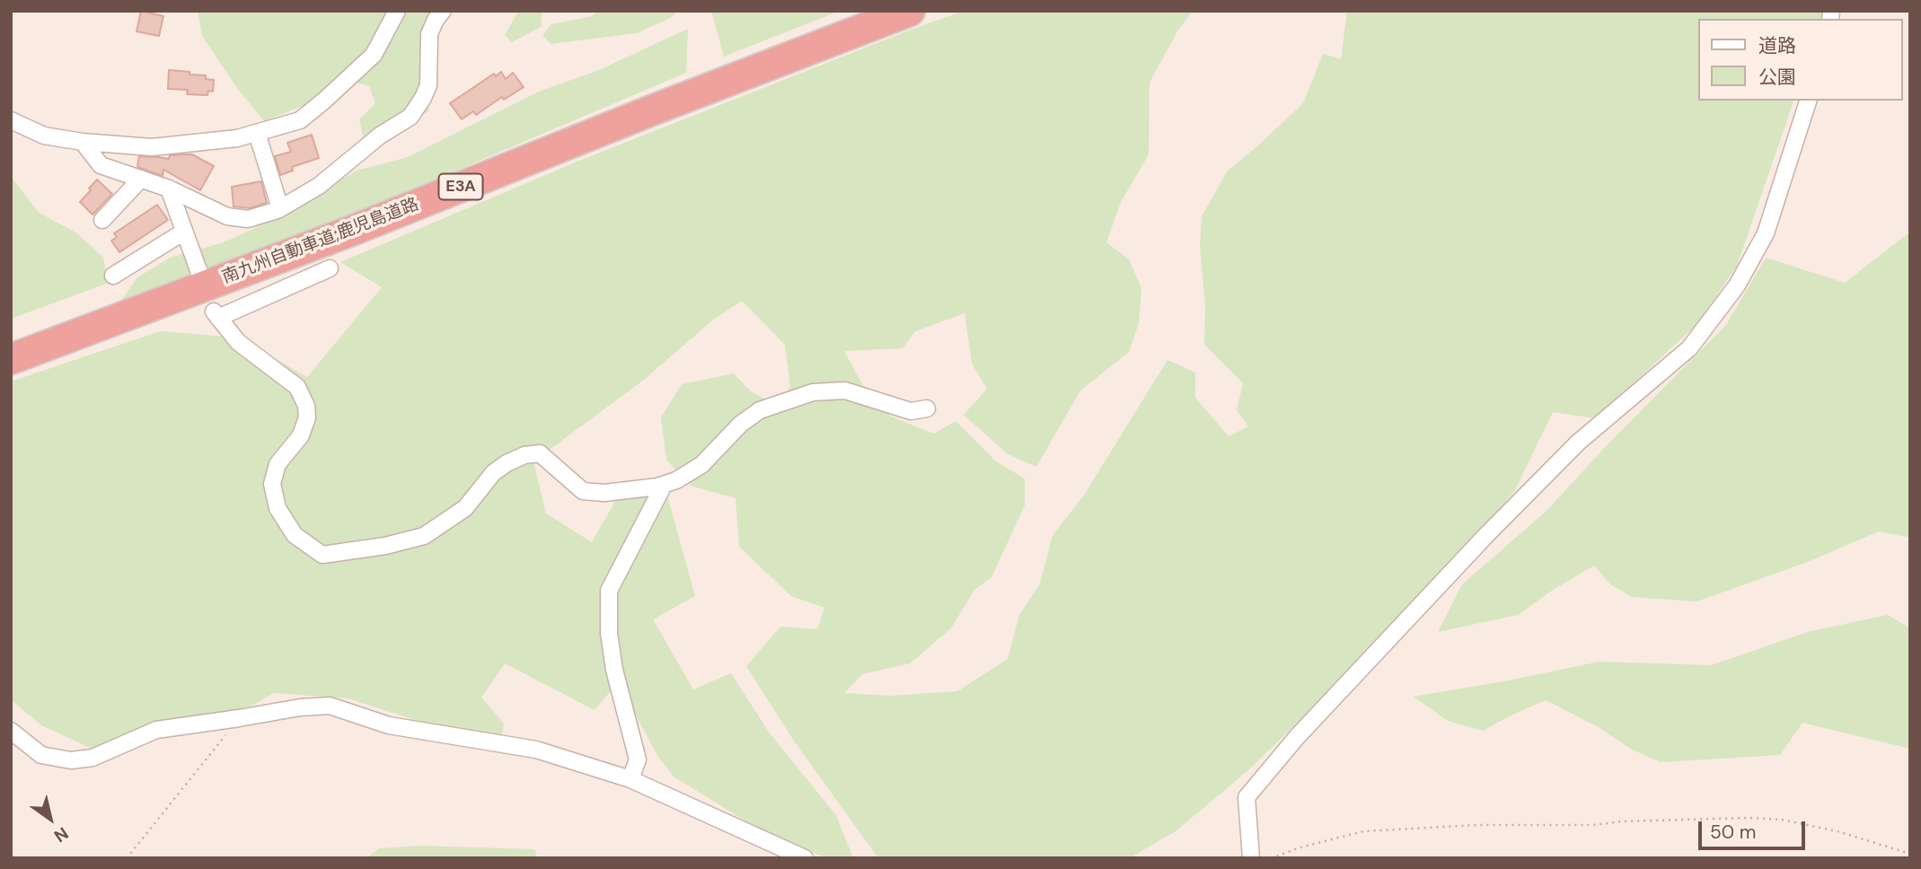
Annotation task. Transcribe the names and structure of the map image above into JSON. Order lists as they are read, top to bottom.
{
  "streets": {
    "highway": ["E3A", "南九州自動車道;鹿児島道路"]
  },
  "legend": ["道路", "公園"],
  "scale_bar": "50 m",
  "north": "bottom right"
}
